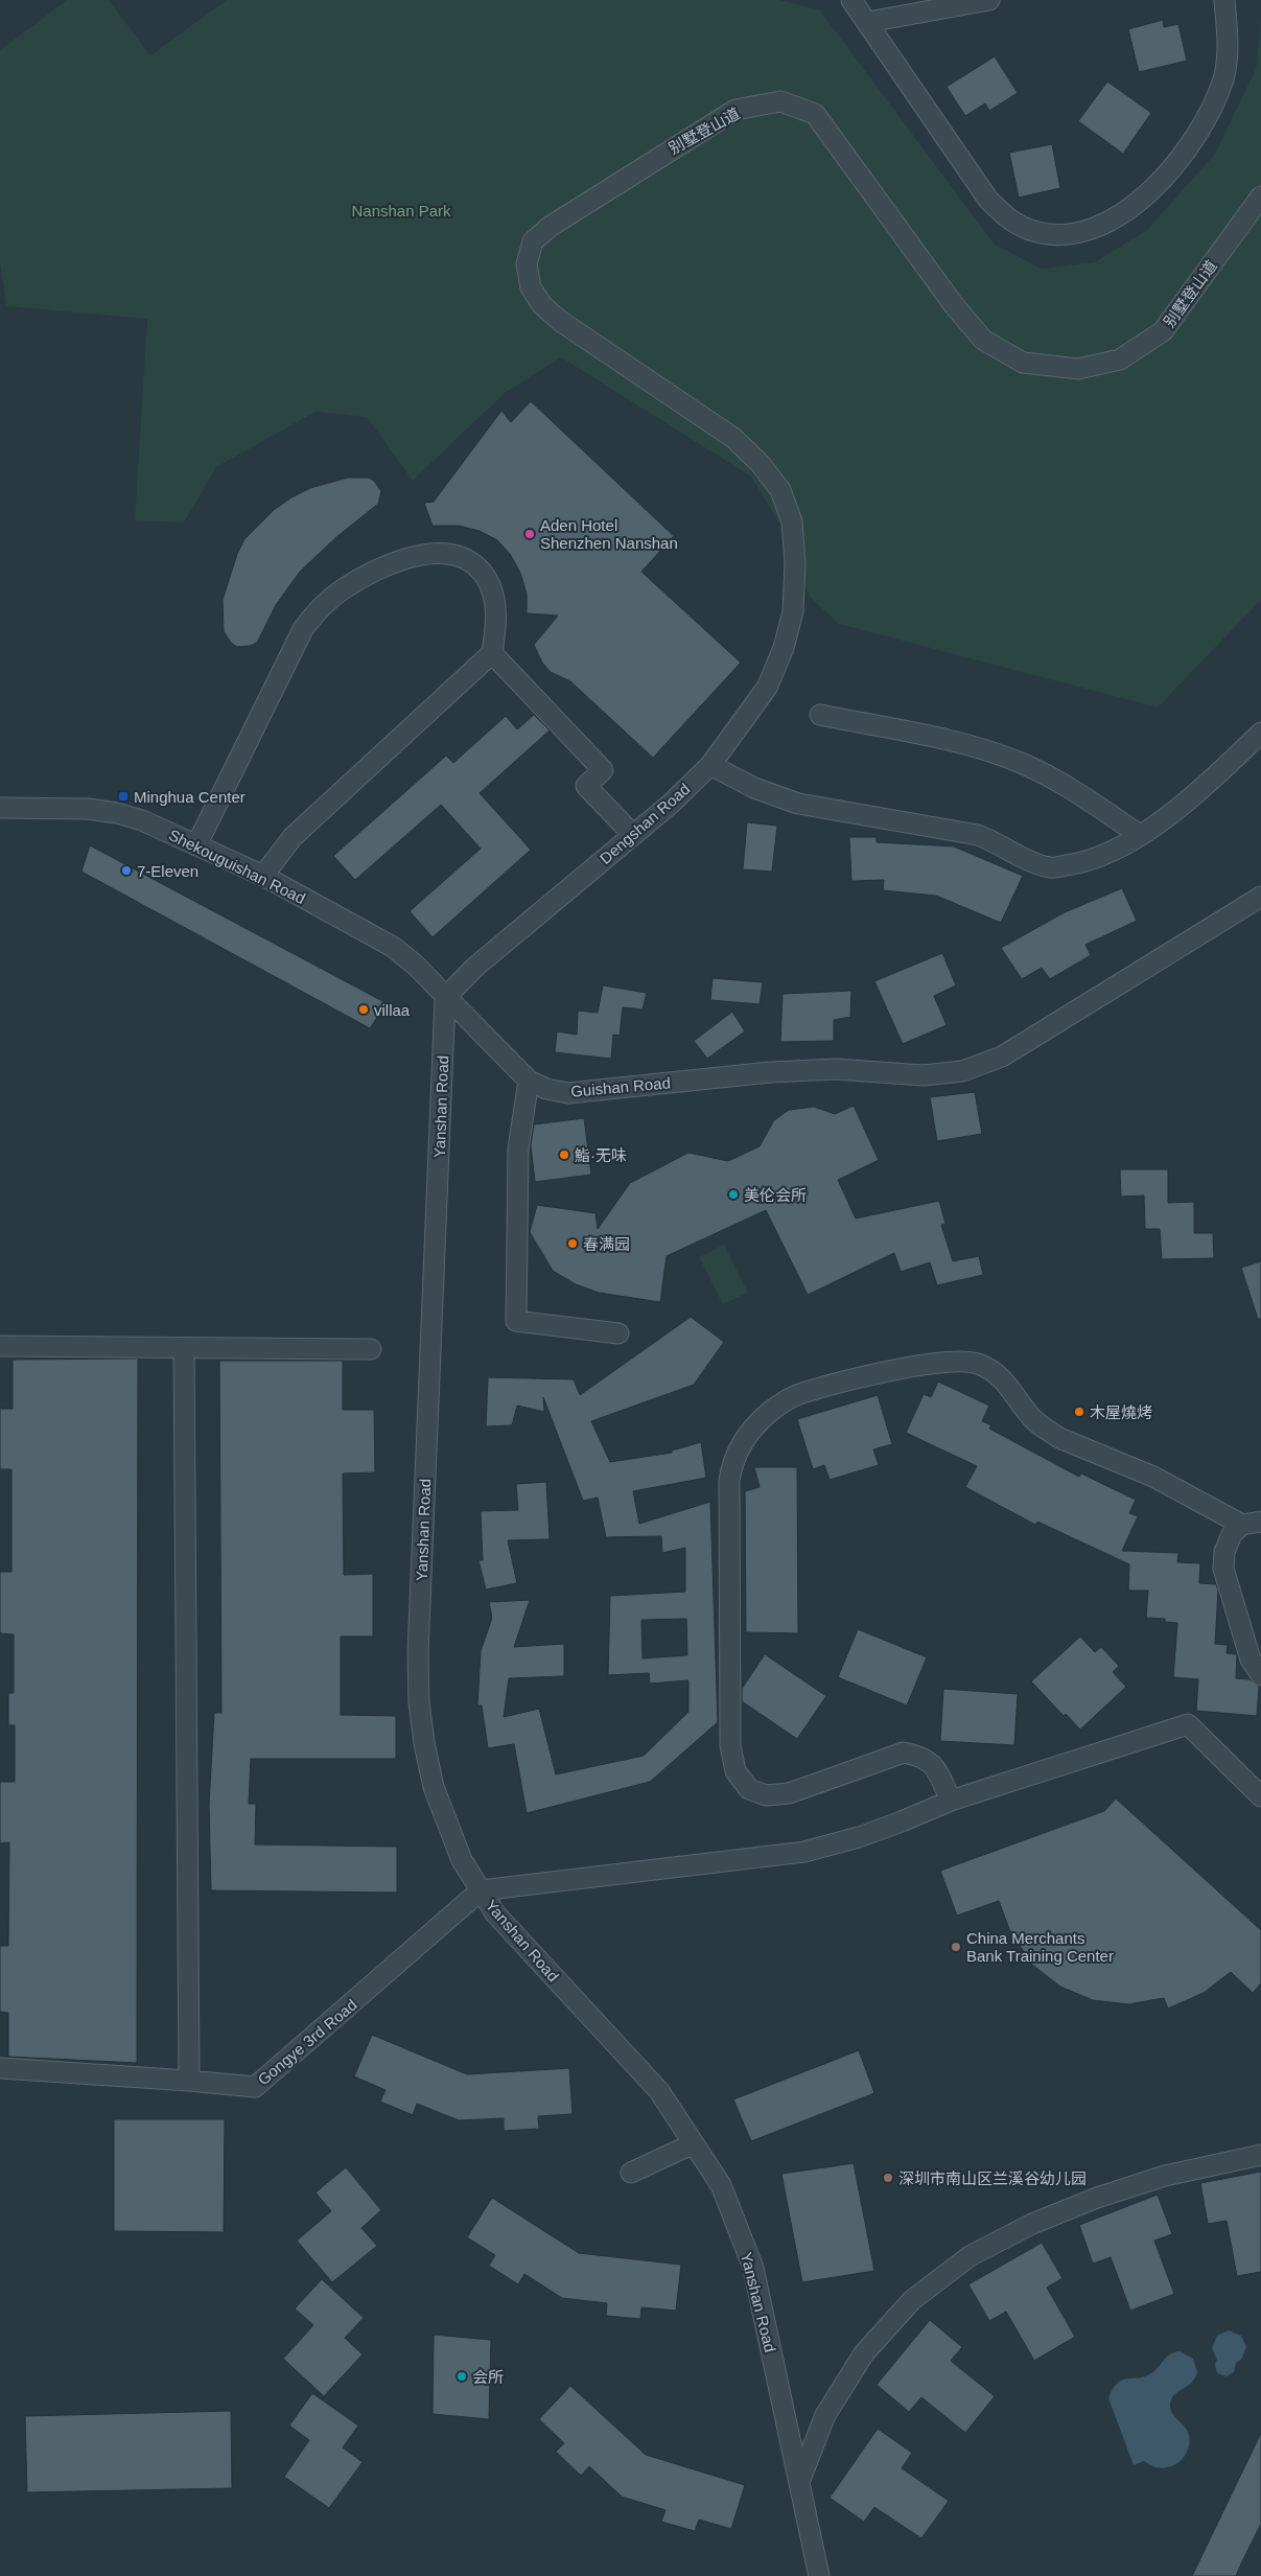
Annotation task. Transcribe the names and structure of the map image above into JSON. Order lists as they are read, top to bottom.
{
  "streets": {
    "street": [
      "别墅登山道",
      "Dengshan Road",
      "Shekouguishan Road",
      "Guishan Road",
      "Yanshan Road",
      "Gongye 3rd Road"
    ]
  },
  "crossings": [
    ["别墅登山道", "Dengshan Road"],
    ["Dengshan Road", "Shekouguishan Road"],
    ["Dengshan Road", "Guishan Road"],
    ["Dengshan Road", "Yanshan Road"],
    ["Shekouguishan Road", "Guishan Road"],
    ["Shekouguishan Road", "Yanshan Road"],
    ["Guishan Road", "Yanshan Road"],
    ["Yanshan Road", "Gongye 3rd Road"]
  ],
  "parks": ["Nanshan Park"],
  "places": {
    "other": [
      "Aden Hotel Shenzhen Nanshan",
      "7-Eleven",
      "villaa",
      "鮨·无味",
      "美伦会所",
      "春满园",
      "木屋燒烤",
      "China Merchants Bank Training Center",
      "深圳市南山区兰溪谷幼儿园",
      "会所"
    ],
    "transit": ["Minghua Center"]
  }
}
